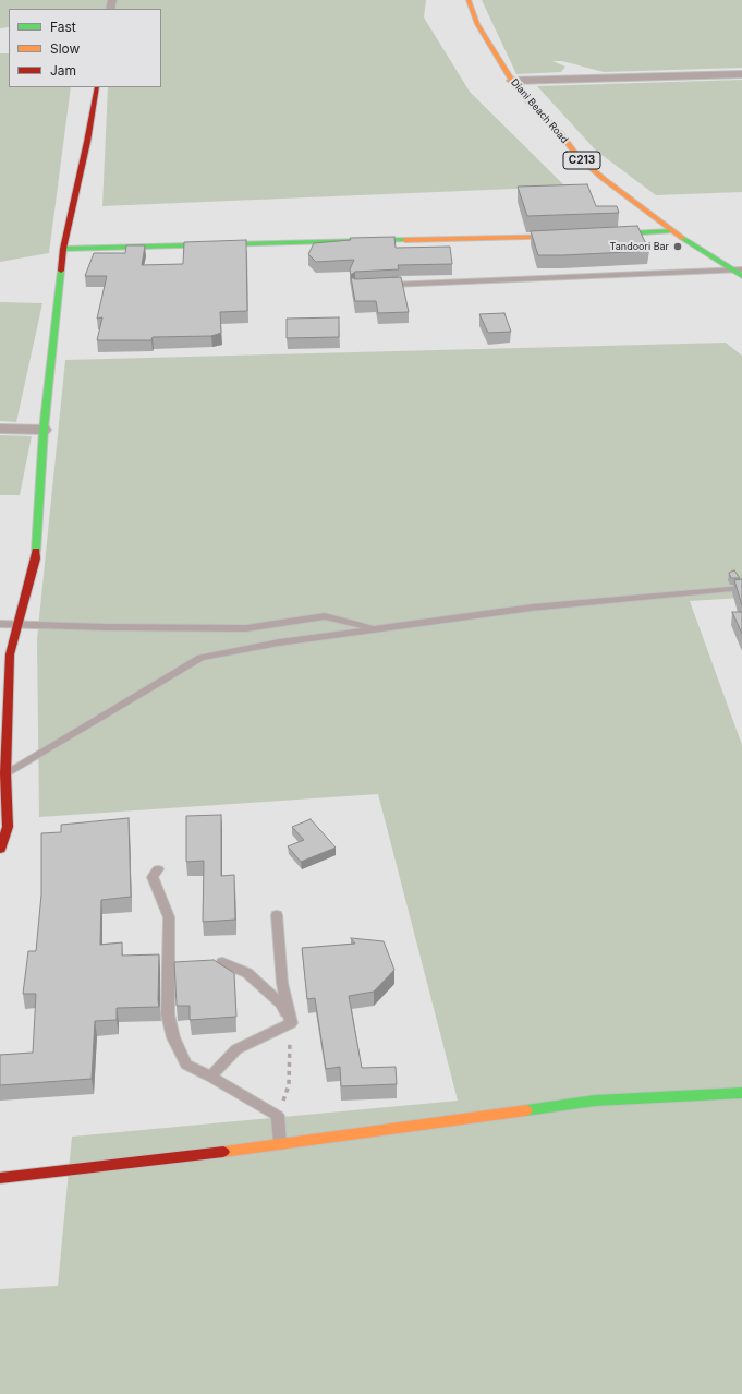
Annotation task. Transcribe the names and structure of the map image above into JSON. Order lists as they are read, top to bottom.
{
  "streets": {
    "street": ["Diani Beach Road", "C213"]
  },
  "places": ["Tandoori Bar"],
  "legend": ["Fast", "Slow", "Jam"]
}
